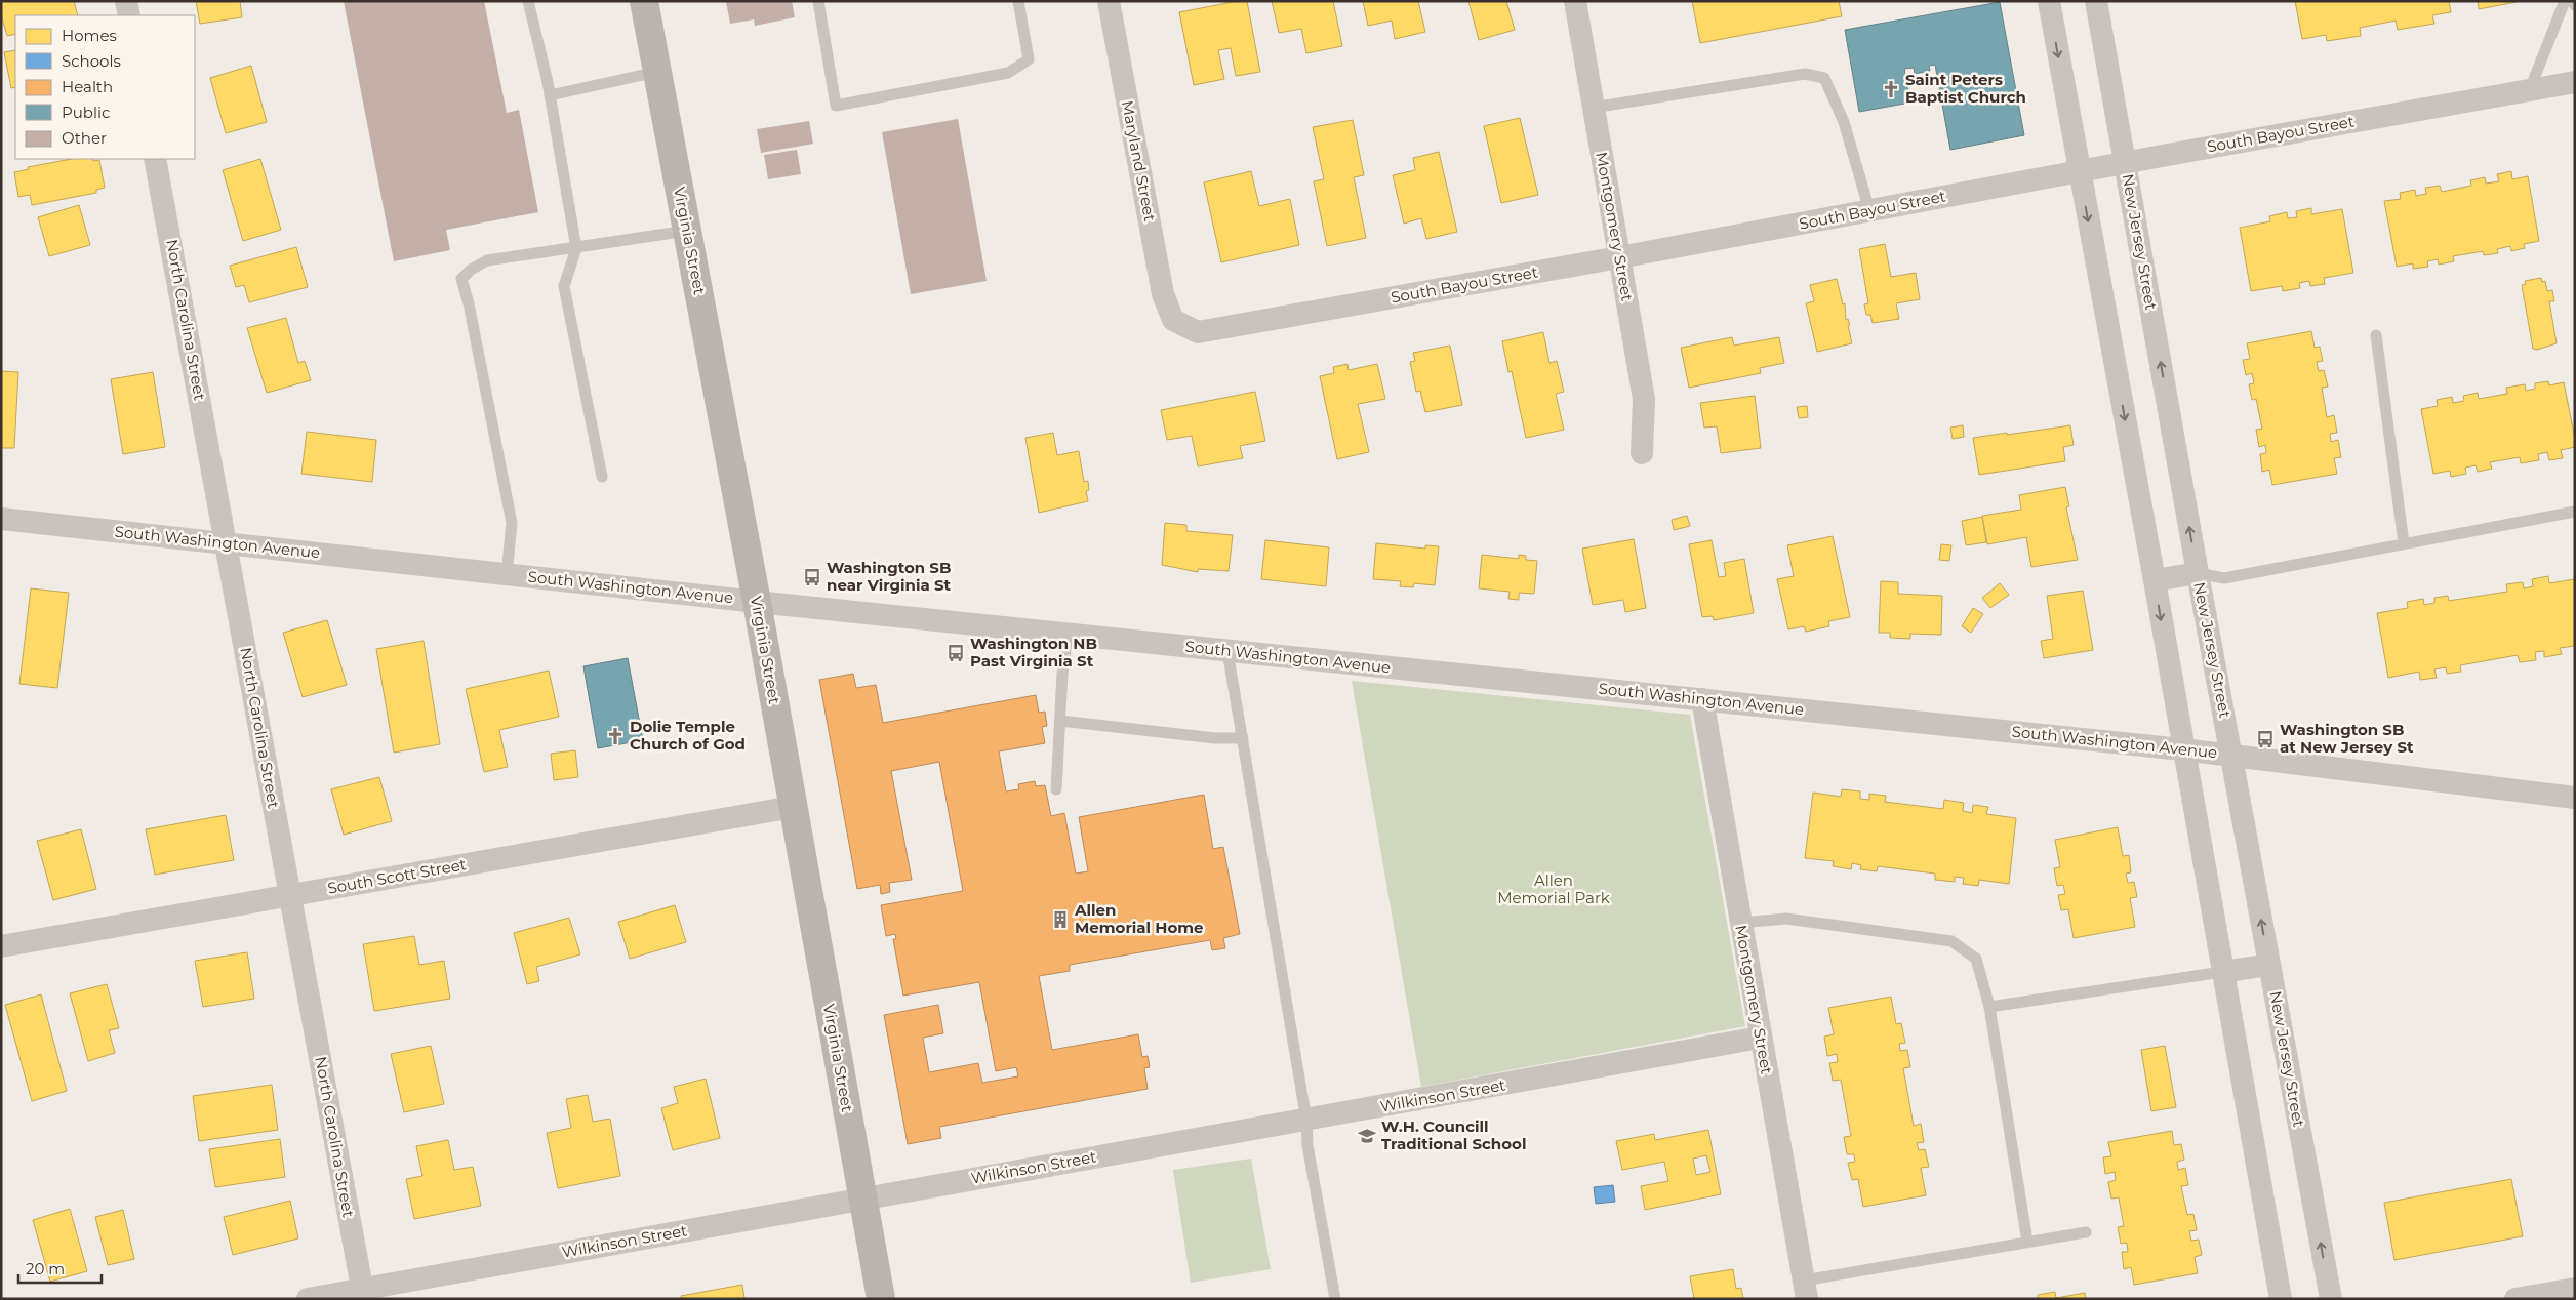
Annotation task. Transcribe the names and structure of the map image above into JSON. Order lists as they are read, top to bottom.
{
  "streets": {
    "street": [
      "South Bayou Street",
      "Maryland Street",
      "Montgomery Street",
      "Virginia Street",
      "New Jersey Street",
      "North Carolina Street",
      "South Washington Avenue",
      "South Scott Street",
      "Wilkinson Street"
    ]
  },
  "crossings": [
    ["South Bayou Street", "Maryland Street"],
    ["South Bayou Street", "Montgomery Street"],
    ["South Bayou Street", "New Jersey Street"],
    ["Montgomery Street", "South Washington Avenue"],
    ["Montgomery Street", "Wilkinson Street"],
    ["Virginia Street", "South Washington Avenue"],
    ["Virginia Street", "South Scott Street"],
    ["Virginia Street", "Wilkinson Street"],
    ["New Jersey Street", "South Washington Avenue"],
    ["North Carolina Street", "South Washington Avenue"],
    ["North Carolina Street", "South Scott Street"],
    ["North Carolina Street", "Wilkinson Street"]
  ],
  "parks": ["Allen Memorial Park"],
  "places": {
    "church": ["Saint Peters Baptist Church", "Dolie Temple Church of God"],
    "bus stop": ["Washington SB near Virginia St", "Washington NB Past Virginia St", "Washington SB at New Jersey St"],
    "building": ["Allen Memorial Home"],
    "school or university": ["W.H. Councill Traditional School"]
  },
  "legend": [
    "Homes",
    "Schools",
    "Health",
    "Public",
    "Other"
  ],
  "scale_bar": "20 m"
}
